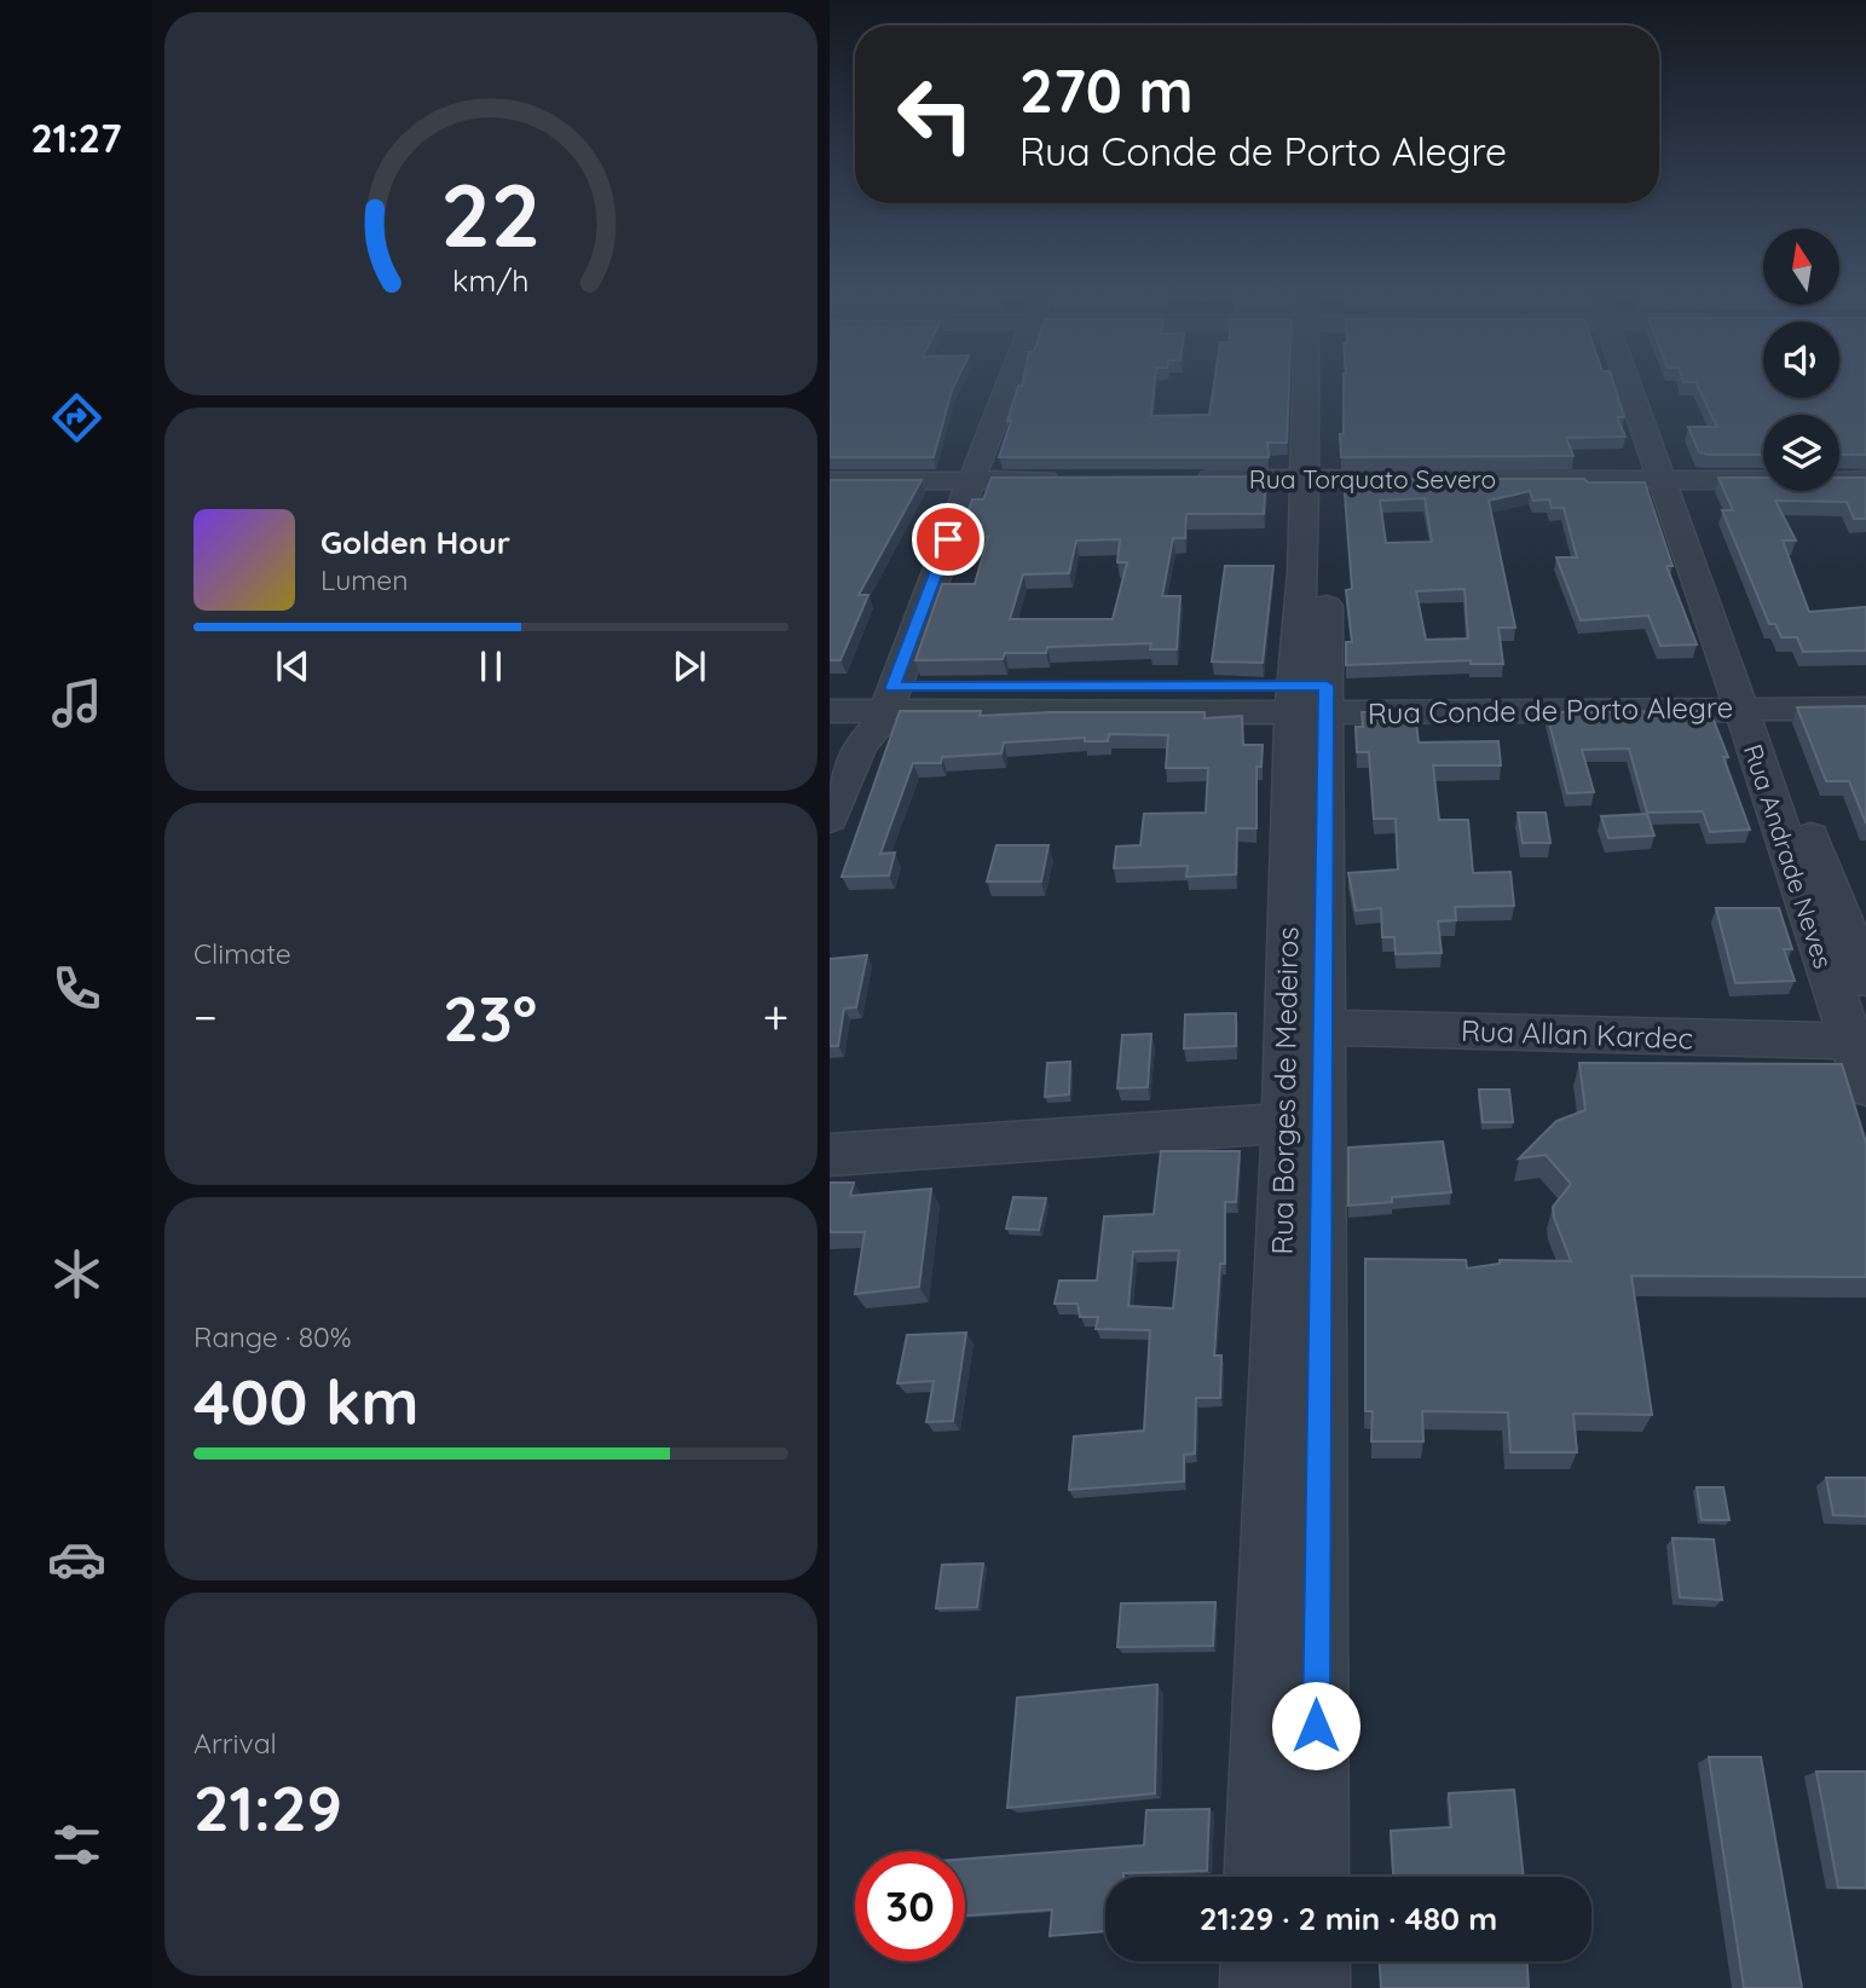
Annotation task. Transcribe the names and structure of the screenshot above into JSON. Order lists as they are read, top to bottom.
{
  "streets": {
    "street": [
      "Rua Torquato Severo",
      "Rua Conde de Porto Alegre",
      "Rua Andrade Neves",
      "Rua Allan Kardec",
      "Rua Borges de Medeiros"
    ]
  },
  "crossings": [
    ["Rua Torquato Severo", "Rua Andrade Neves"],
    ["Rua Torquato Severo", "Rua Borges de Medeiros"],
    ["Rua Conde de Porto Alegre", "Rua Andrade Neves"],
    ["Rua Conde de Porto Alegre", "Rua Borges de Medeiros"],
    ["Rua Andrade Neves", "Rua Allan Kardec"],
    ["Rua Allan Kardec", "Rua Borges de Medeiros"]
  ],
  "north": "top",
  "page": {
    "tabs": "21:27",
    "turn": ["270 m", "Rua Conde de Porto Alegre"],
    "song": ["Golden Hour", "Lumen"],
    "tile": [
      "Climate",
      ["Range · 80%", "400 km"],
      ["Arrival", "21:29"]
    ],
    "heat": ["−", "23°", "+"],
    "limit": "30",
    "trip": "21:29 · 2 min · 480 m",
    "gauge": ["22", "km/h"]
  }
}
